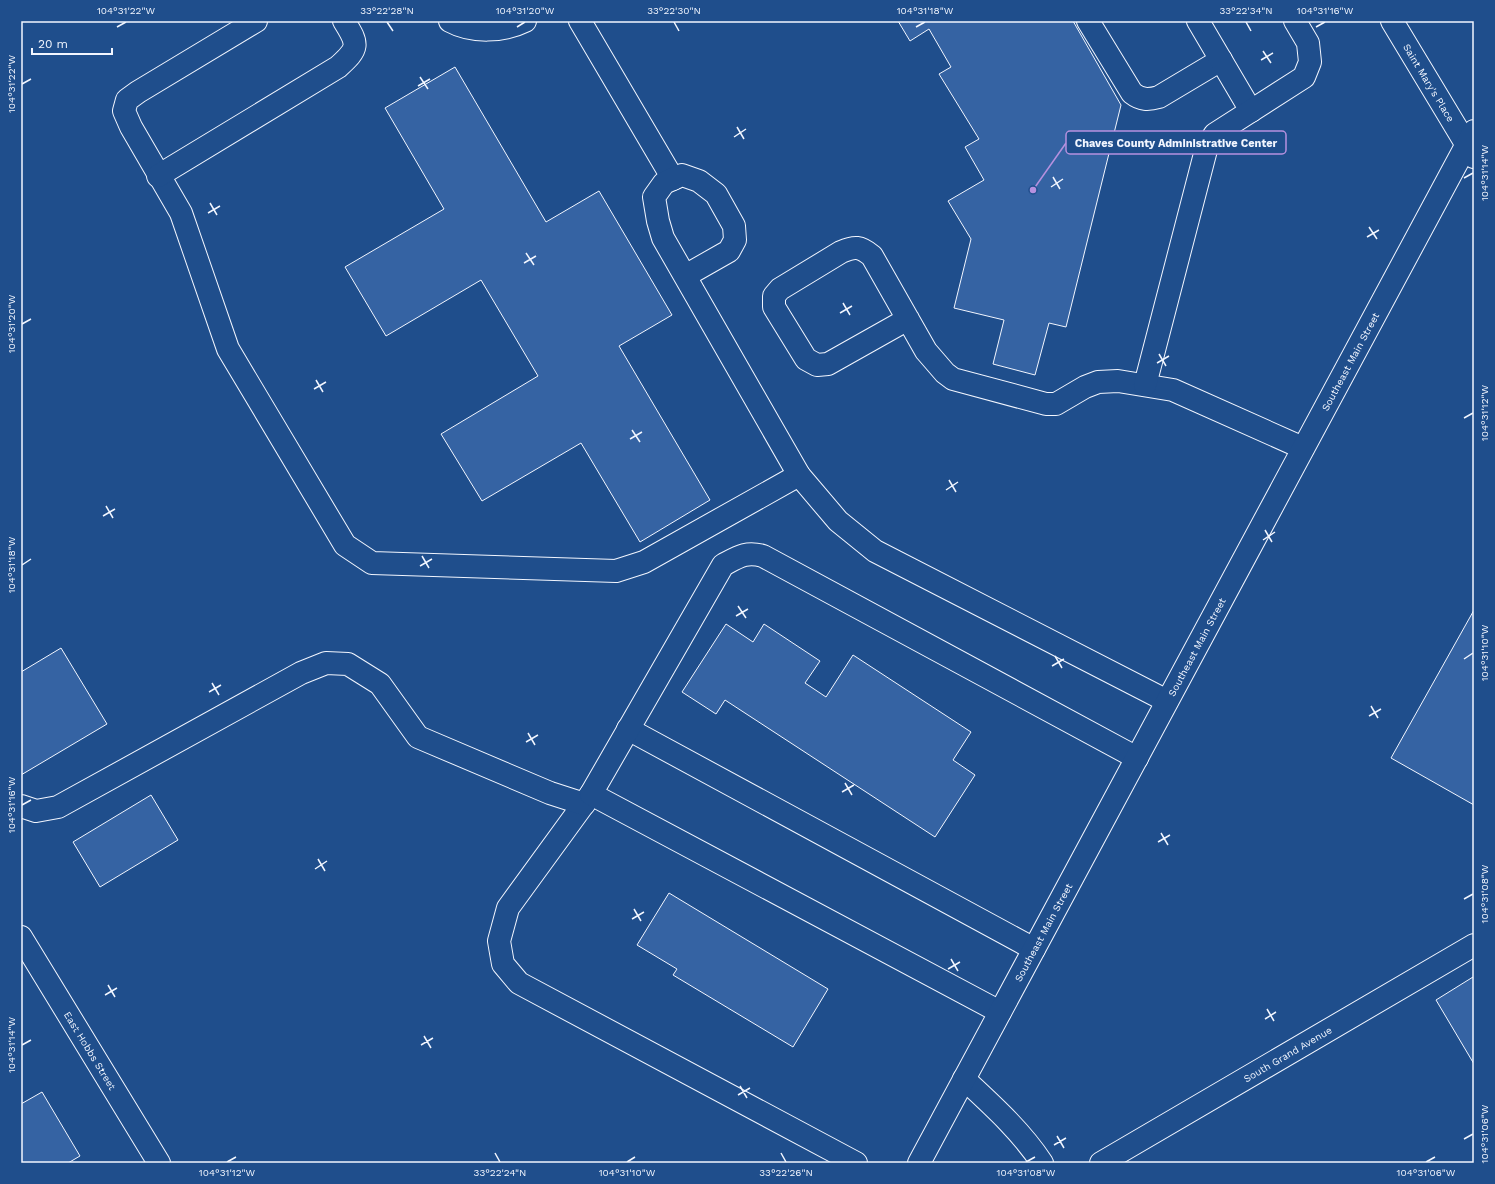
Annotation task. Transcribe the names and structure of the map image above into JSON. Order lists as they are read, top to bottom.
{
  "streets": {
    "main road": [
      "Saint Mary's Place",
      "Southeast Main Street",
      "East Hobbs Street",
      "South Grand Avenue"
    ]
  },
  "crossings": [
    ["Saint Mary's Place", "Southeast Main Street"]
  ],
  "places": ["Chaves County Administrative Center"],
  "scale_bar": "20 m",
  "coordinates": [
    "104°31'22\"W",
    "33°22'28\"N",
    "104°31'20\"W",
    "33°22'30\"N",
    "104°31'18\"W",
    "33°22'34\"N",
    "104°31'16\"W",
    "104°31'14\"W",
    "104°31'12\"W",
    "104°31'10\"W",
    "104°31'08\"W",
    "104°31'06\"W",
    "33°22'24\"N",
    "33°22'26\"N"
  ]
}
